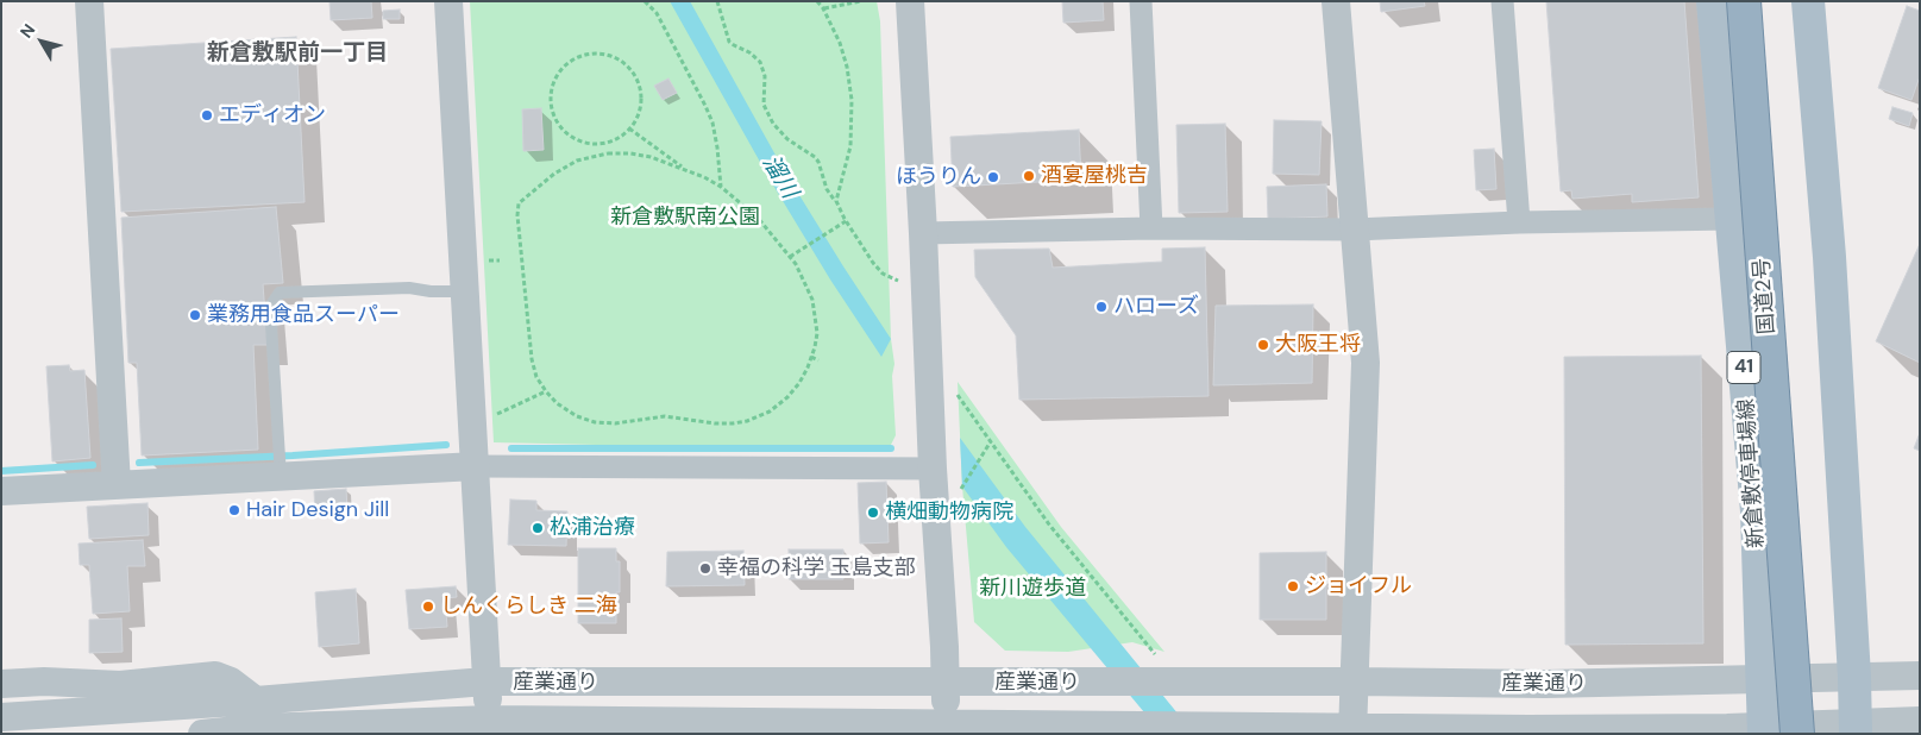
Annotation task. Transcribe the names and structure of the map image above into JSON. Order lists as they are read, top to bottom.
{
  "streets": {
    "highway": ["国道2号"],
    "main road": ["41", "新倉敷停車場線"],
    "street": ["産業通り"]
  },
  "crossings": [
    ["新倉敷停車場線", "産業通り"]
  ],
  "districts": ["新倉敷駅前一丁目"],
  "water": ["溜川"],
  "parks": ["新倉敷駅南公園", "新川遊歩道"],
  "places": [
    "エディオン",
    "酒宴屋桃吉",
    "ほうりん",
    "ハローズ",
    "業務用食品スーパー",
    "大阪王将",
    "Hair Design Jill",
    "横畑動物病院",
    "松浦治療",
    "幸福の科学 玉島支部",
    "ジョイフル",
    "しんくらしき 二海"
  ],
  "north": "top left"
}
